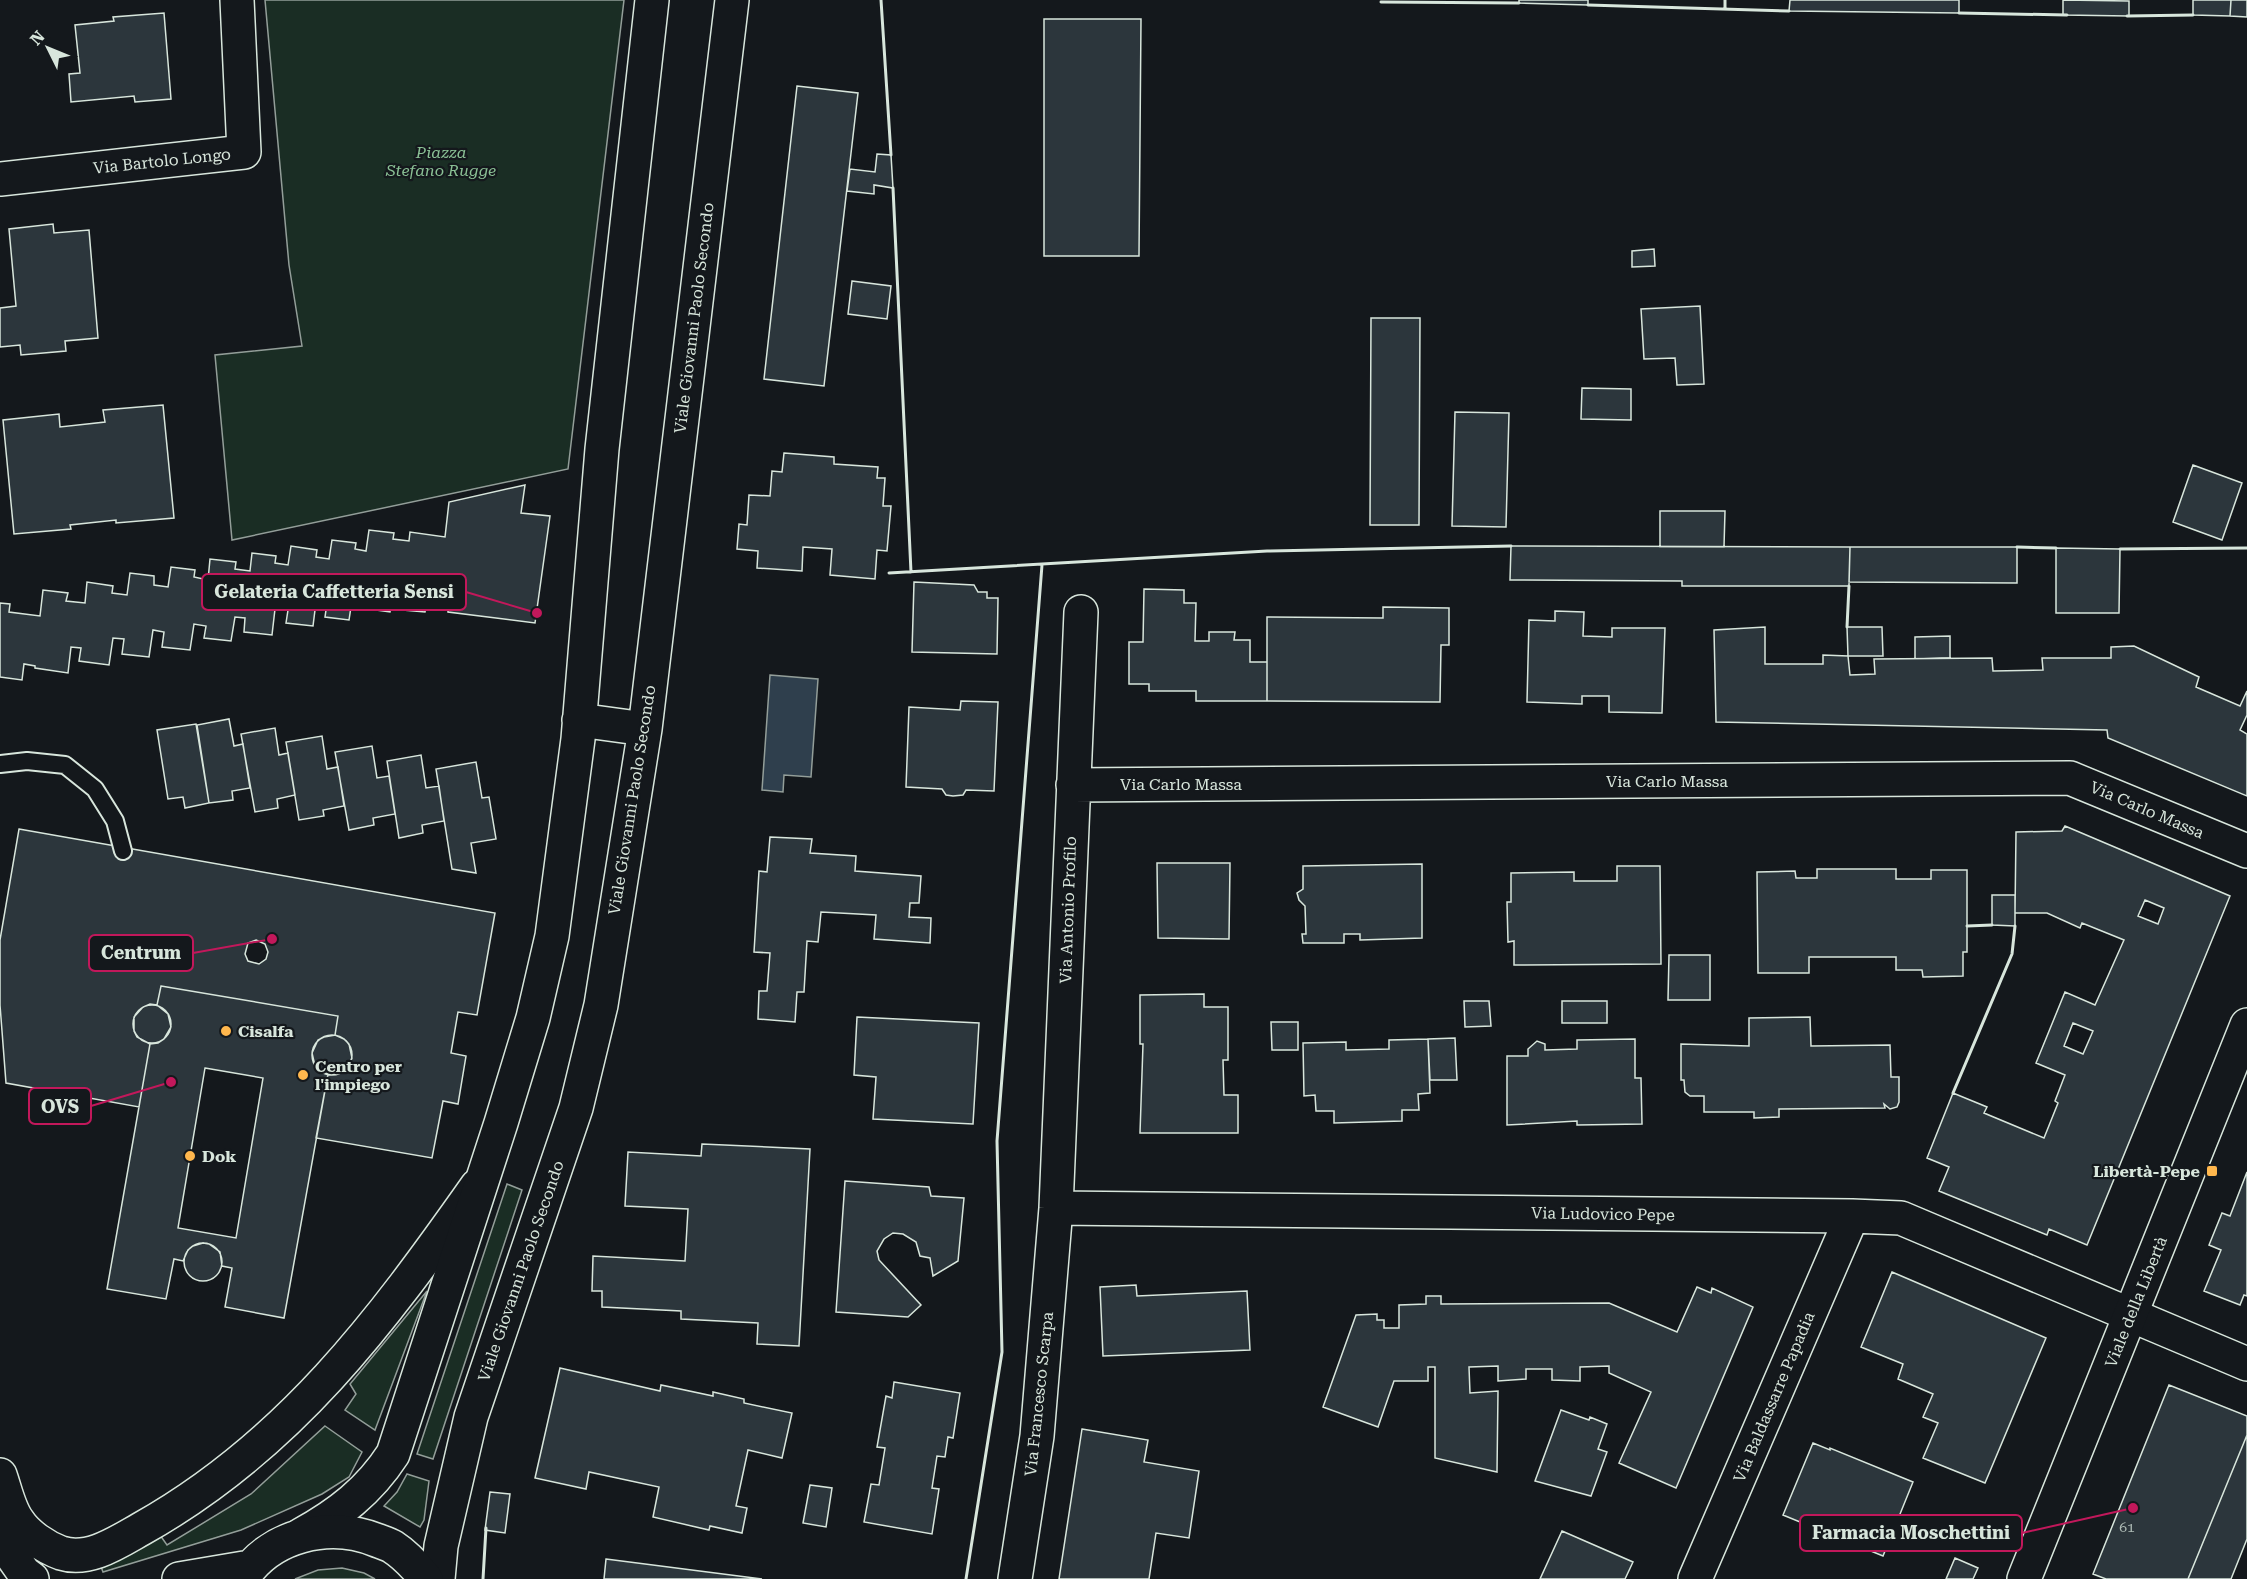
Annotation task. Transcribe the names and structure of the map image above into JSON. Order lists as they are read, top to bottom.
{
  "streets": {
    "street": [
      "Via Bartolo Longo",
      "Viale Giovanni Paolo Secondo",
      "Via Carlo Massa",
      "Via Antonio Profilo",
      "Via Ludovico Pepe",
      "Viale della Libertà",
      "Via Francesco Scarpa",
      "Via Baldassarre Papadia"
    ]
  },
  "crossings": [
    ["Via Carlo Massa", "Via Antonio Profilo"],
    ["Via Antonio Profilo", "Via Ludovico Pepe"],
    ["Via Antonio Profilo", "Via Francesco Scarpa"],
    ["Via Ludovico Pepe", "Viale della Libertà"],
    ["Via Ludovico Pepe", "Via Francesco Scarpa"],
    ["Via Ludovico Pepe", "Via Baldassarre Papadia"]
  ],
  "parks": ["Piazza Stefano Rugge"],
  "places": {
    "other": [
      "Gelateria Caffetteria Sensi",
      "Centrum",
      "Cisalfa",
      "Centro per l'impiego",
      "OVS",
      "Dok",
      "Farmacia Moschettini"
    ],
    "transit": ["Libertà-Pepe"]
  },
  "house_numbers": ["61"],
  "north": "top left"
}
